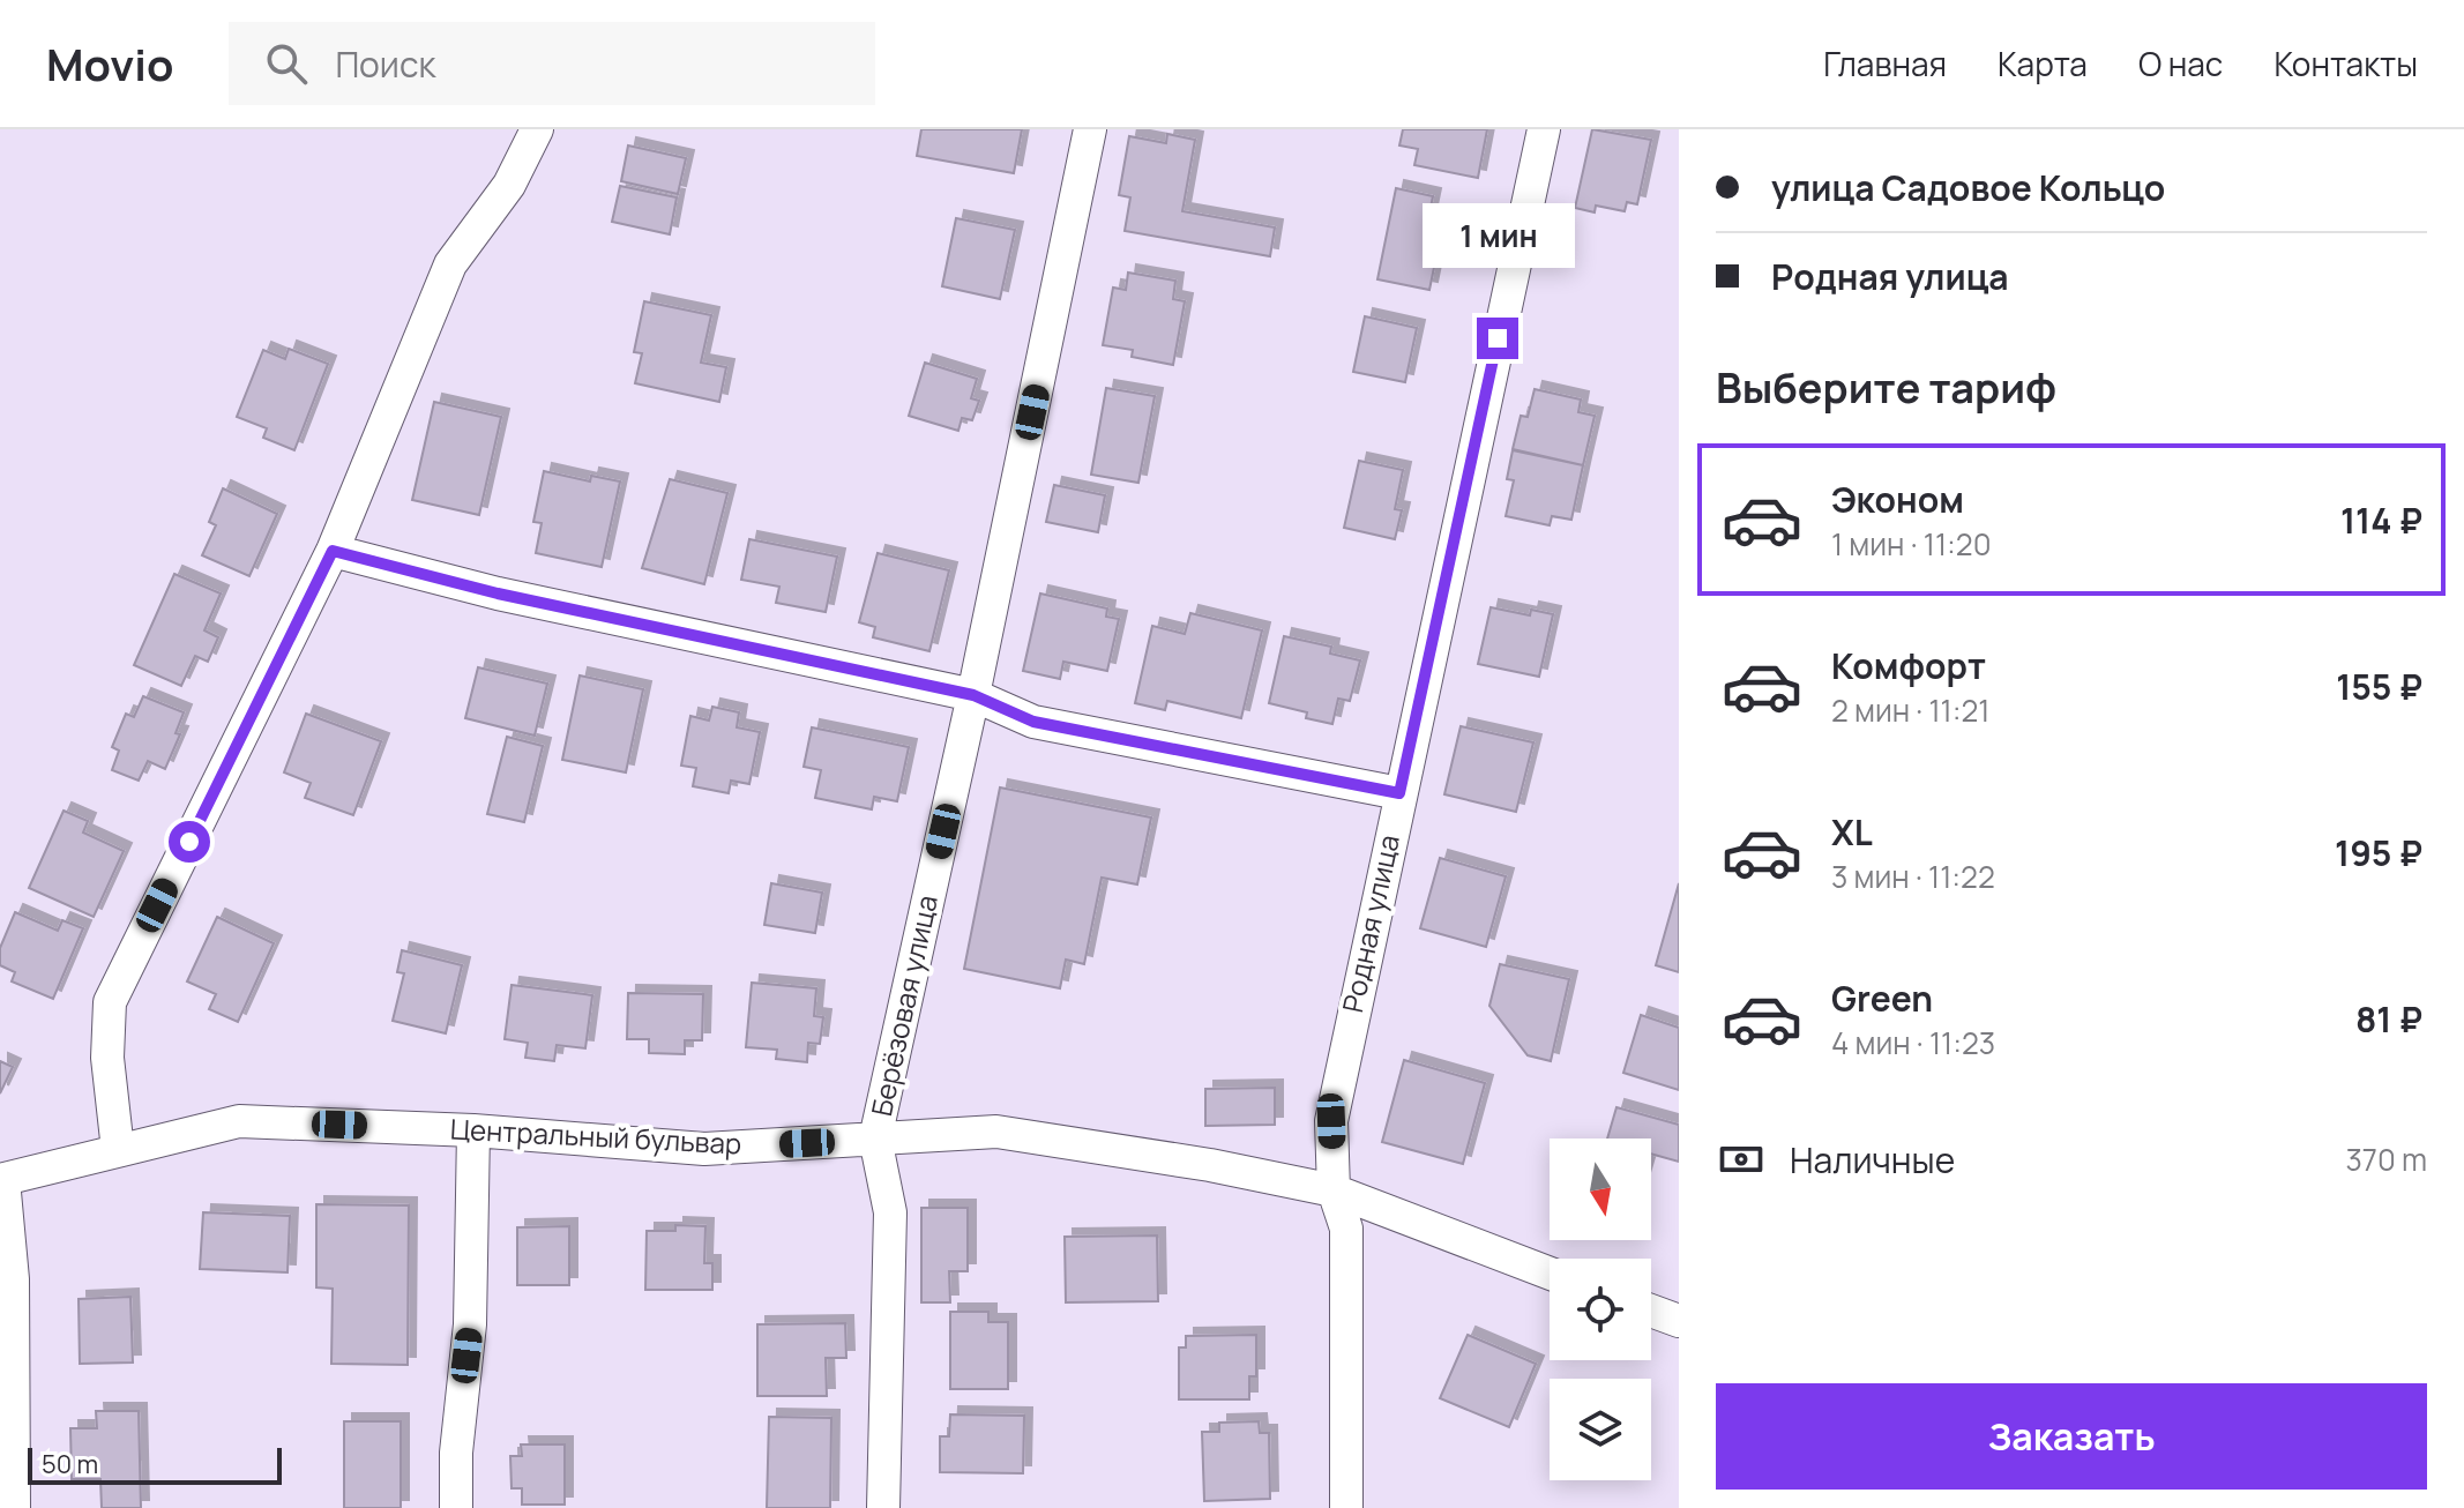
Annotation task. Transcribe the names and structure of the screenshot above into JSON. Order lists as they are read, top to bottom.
{
  "streets": {
    "street": ["Родная улица", "Берёзовая улица", "Центральный бульвар"]
  },
  "crossings": [
    ["Родная улица", "Центральный бульвар"],
    ["Берёзовая улица", "Центральный бульвар"]
  ],
  "scale_bar": "50 m",
  "north": "bottom",
  "page": {
    "header": "Movio",
    "search": "Поиск",
    "nav": [
      "Главная",
      "Карта",
      "О нас",
      "Контакты"
    ],
    "banner": ["улица Садовое Кольцо", "Родная улица"],
    "bubble": "1 мин",
    "heading": "Выберите тариф",
    "list": [
      {
        "name": "Эконом",
        "note": "1 мин · 11:20",
        "value": "114 ₽"
      },
      {
        "name": "Комфорт",
        "note": "2 мин · 11:21",
        "value": "155 ₽"
      },
      {
        "name": "XL",
        "note": "3 мин · 11:22",
        "value": "195 ₽"
      },
      {
        "name": "Green",
        "note": "4 мин · 11:23",
        "value": "81 ₽"
      }
    ],
    "pay": ["Наличные", "370 m"],
    "buttons": "Заказать",
    "scale": "50 m"
  }
}
